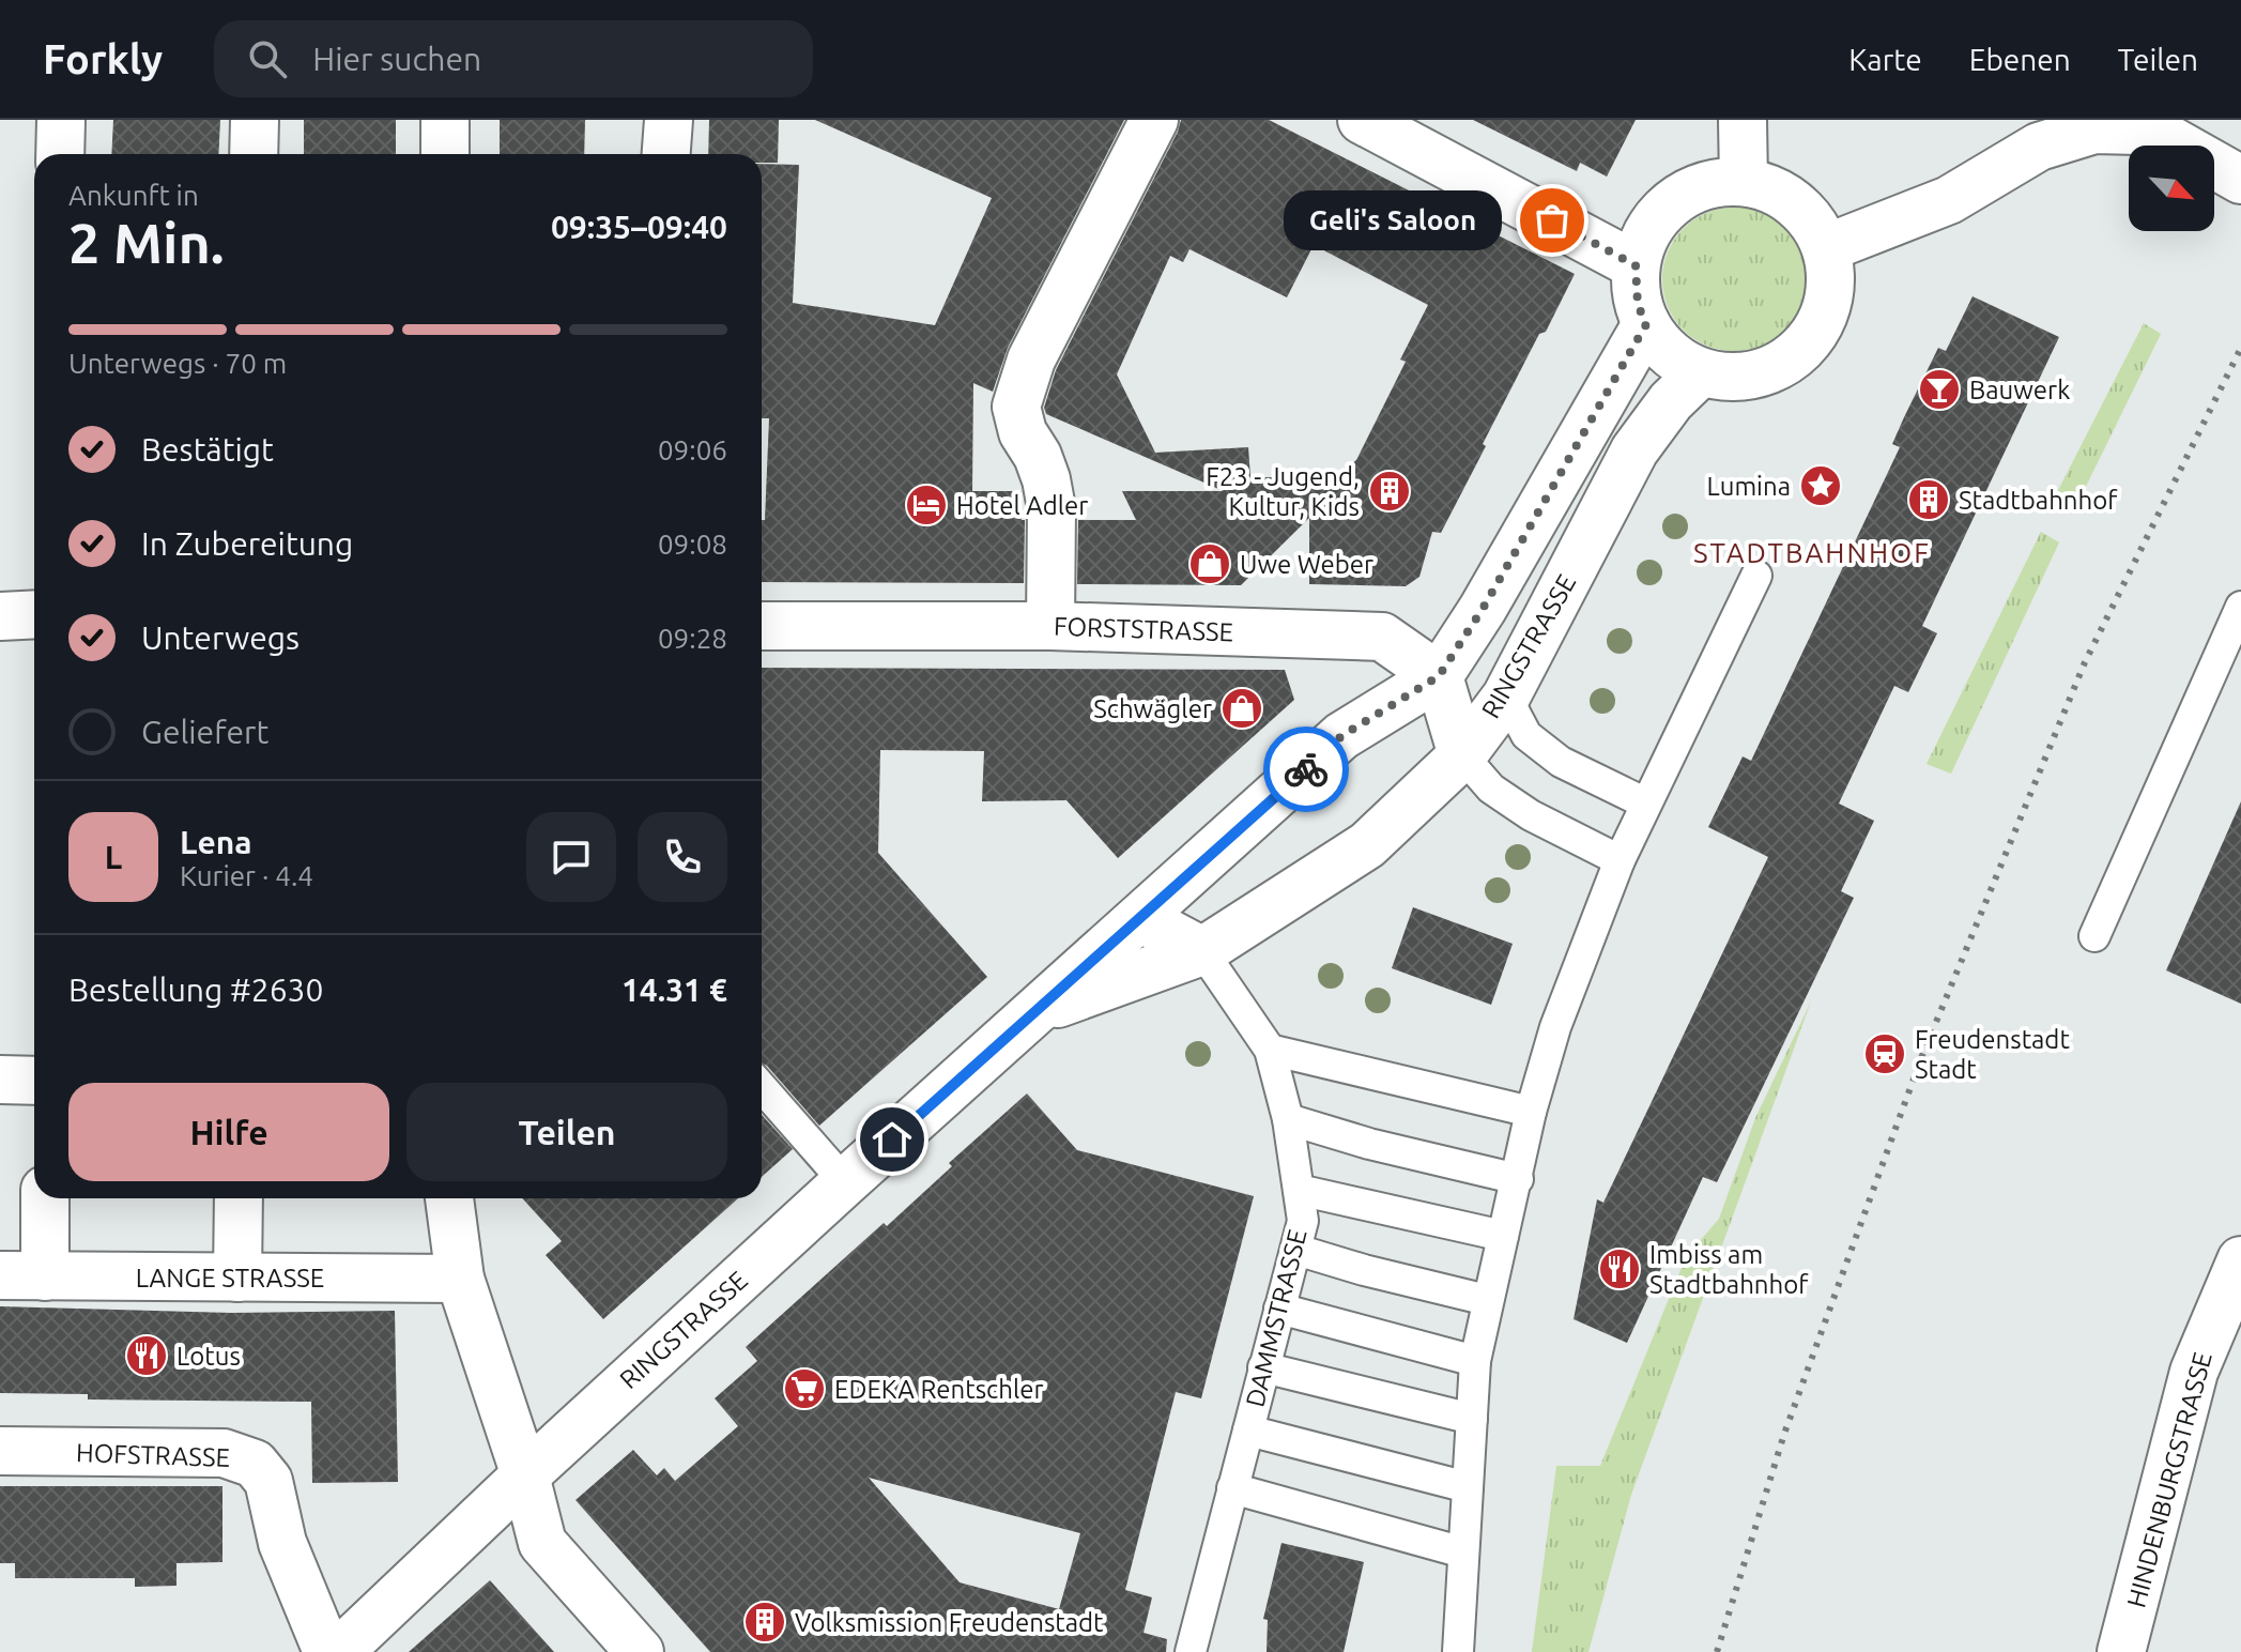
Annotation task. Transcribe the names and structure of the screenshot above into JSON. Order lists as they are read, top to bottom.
{
  "streets": {
    "street": [
      "FORSTSTRASSE",
      "RINGSTRASSE",
      "LANGE STRASSE",
      "HOFSTRASSE",
      "HINDENBURGSTRASSE"
    ],
    "lane": ["DAMMSTRASSE"]
  },
  "crossings": [
    ["FORSTSTRASSE", "RINGSTRASSE"],
    ["RINGSTRASSE", "DAMMSTRASSE"]
  ],
  "districts": ["STADTBAHNHOF"],
  "places": {
    "other": ["Geli's Saloon"],
    "bar": ["Bauwerk"],
    "place": ["Lumina"],
    "building": ["F23 - Jugend, Kultur, Kids", "Stadtbahnhof", "Volksmission Freudenstadt"],
    "hotel": ["Hotel Adler"],
    "shop": ["Uwe Weber", "Schwägler"],
    "station": ["Freudenstadt Stadt"],
    "restaurant": ["Imbiss am Stadtbahnhof", "Lotus"],
    "supermarket": ["EDEKA Rentschler"]
  },
  "north": "bottom right",
  "page": {
    "header": "Forkly",
    "search": "Hier suchen",
    "nav": ["Karte", "Ebenen", "Teilen"],
    "heading": ["2 Min.", "Ankunft in", "09:35–09:40"],
    "panel": [
      "Lena",
      "Kurier · 4.4",
      "Bestellung #2630",
      "14.31 €"
    ],
    "bubble": "Geli's Saloon",
    "bar": "Unterwegs · 70 m",
    "list": [
      ["Bestätigt", "09:06"],
      ["In Zubereitung", "09:08"],
      ["Unterwegs", "09:28"],
      "Geliefert"
    ],
    "round": "L",
    "buttons": ["Hilfe", "Teilen"]
  }
}
